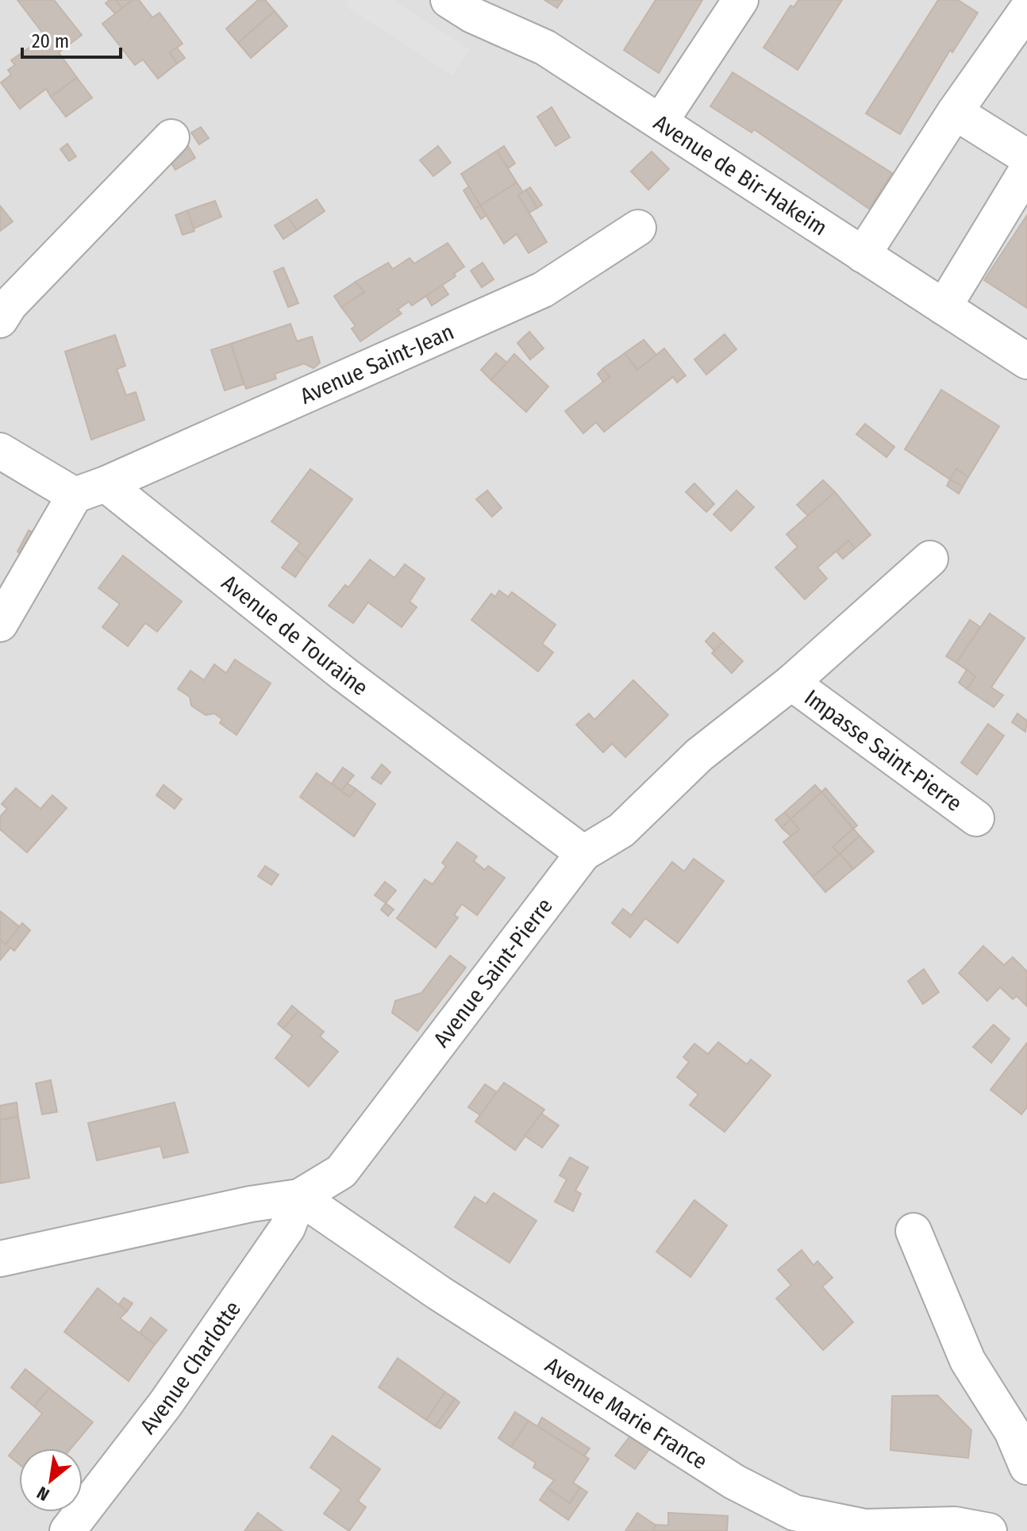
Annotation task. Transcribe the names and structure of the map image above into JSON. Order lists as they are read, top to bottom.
{
  "streets": {
    "street": [
      "Avenue de Bir-Hakeim",
      "Avenue Saint-Jean",
      "Avenue de Touraine",
      "Impasse Saint-Pierre",
      "Avenue Saint-Pierre",
      "Avenue Charlotte",
      "Avenue Marie France"
    ]
  },
  "crossings": [
    ["Avenue Saint-Jean", "Avenue de Touraine"],
    ["Avenue de Touraine", "Avenue Saint-Pierre"],
    ["Impasse Saint-Pierre", "Avenue Saint-Pierre"],
    ["Avenue Saint-Pierre", "Avenue Charlotte"],
    ["Avenue Saint-Pierre", "Avenue Marie France"],
    ["Avenue Charlotte", "Avenue Marie France"]
  ],
  "scale_bar": "20 m",
  "north": "bottom left"
}
